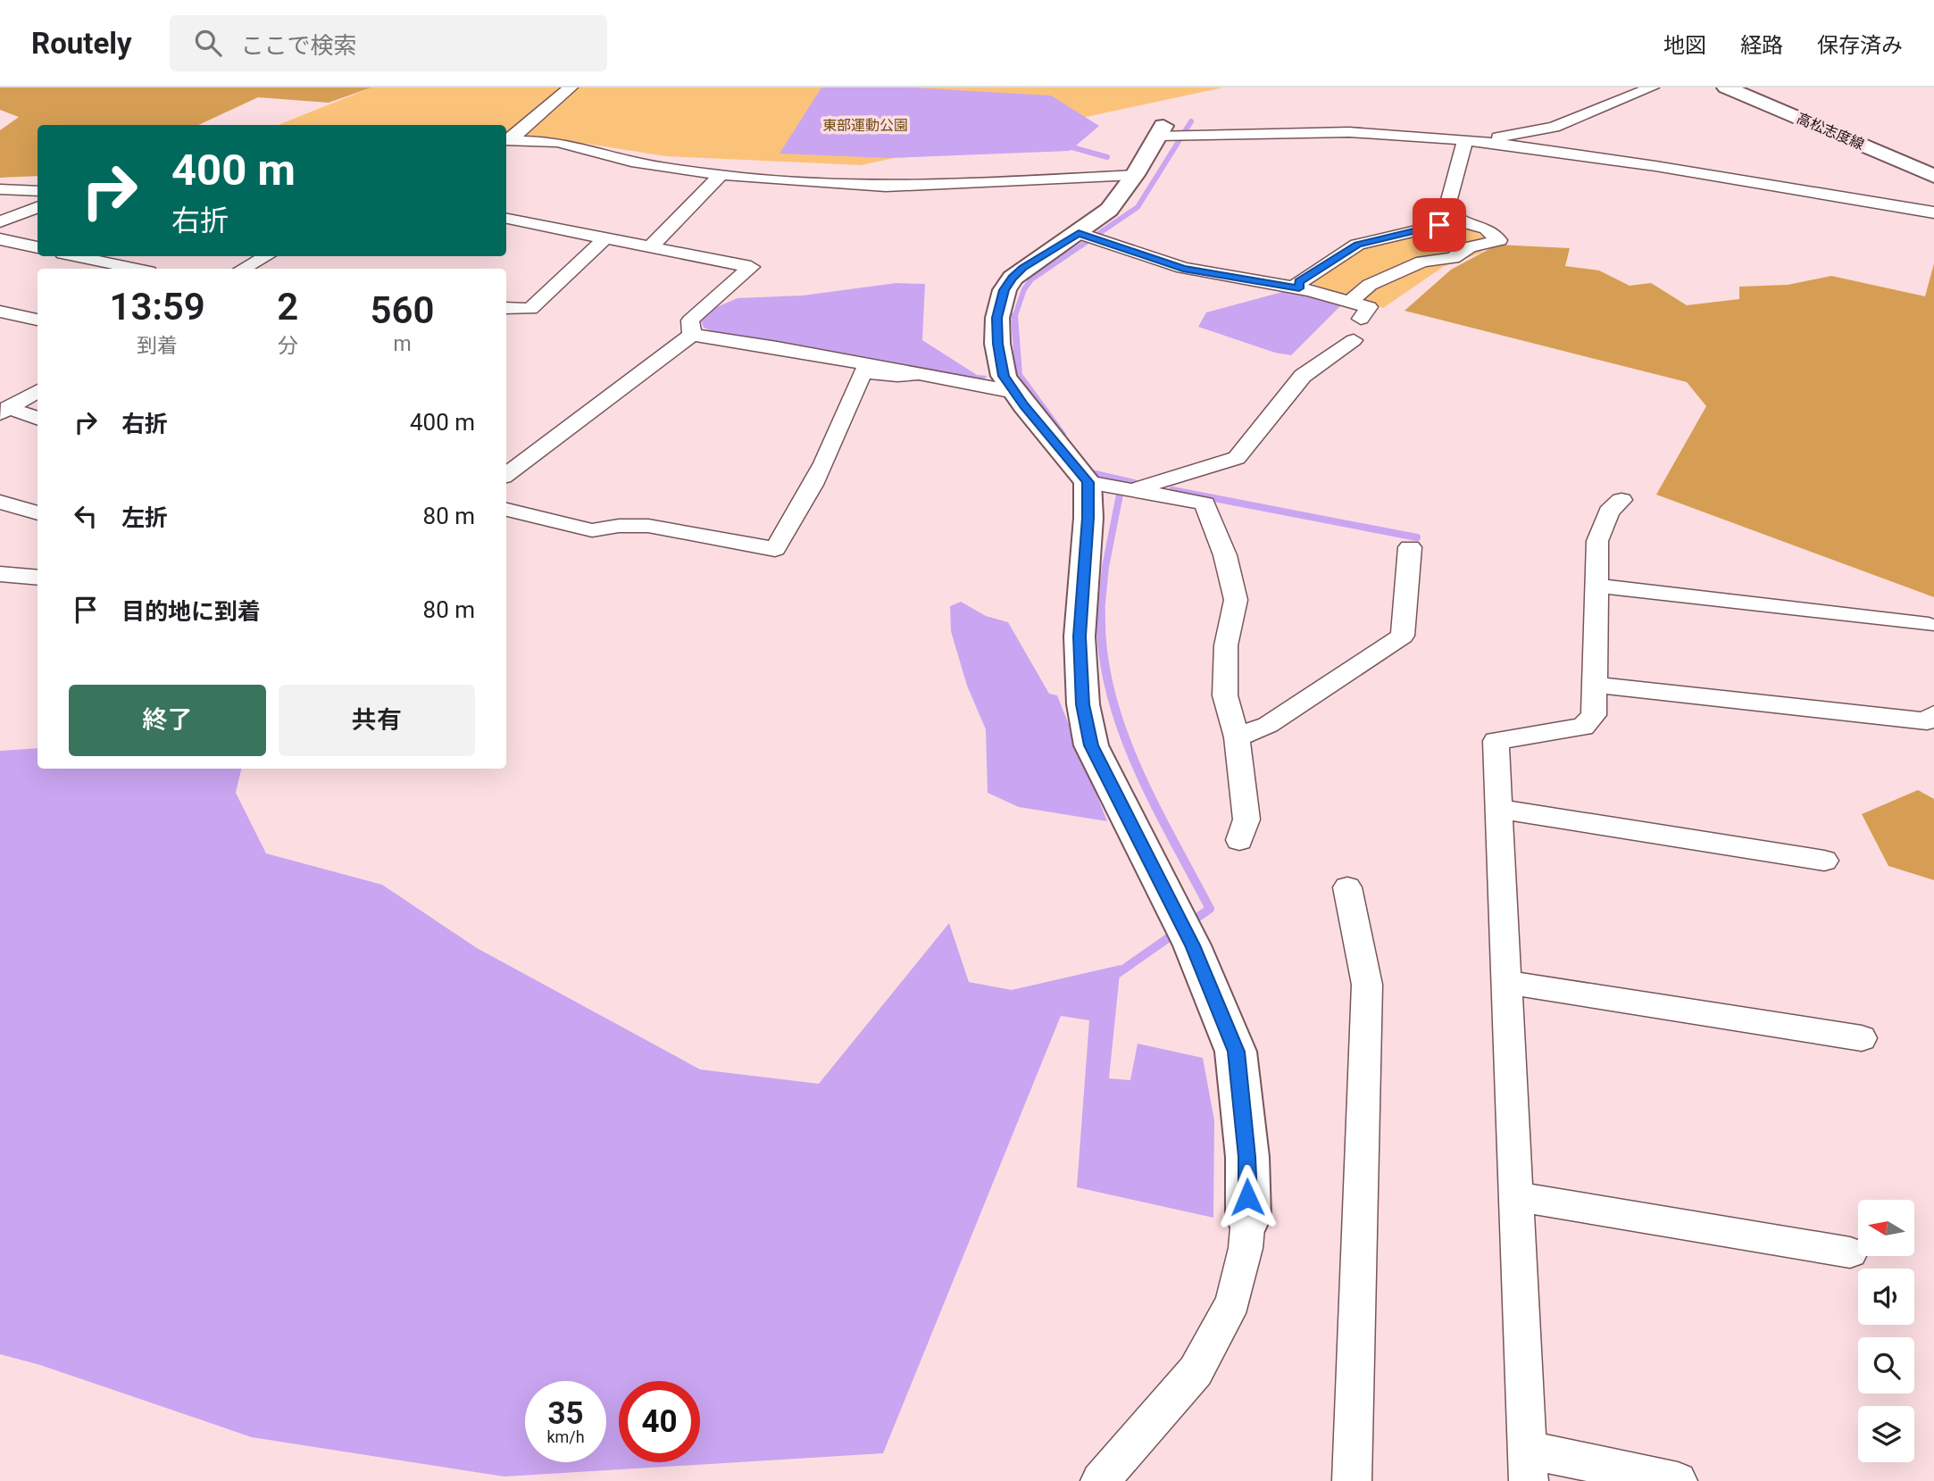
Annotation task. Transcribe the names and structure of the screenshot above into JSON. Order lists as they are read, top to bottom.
{
  "streets": {
    "street": ["高松志度線"]
  },
  "parks": ["東部運動公園"],
  "north": "left",
  "page": {
    "header": "Routely",
    "search": "ここで検索",
    "nav": ["地図", "経路", "保存済み"],
    "turn": ["400 m", "右折"],
    "eta": [
      "13:59",
      "到着",
      "2",
      "分",
      "560",
      "m"
    ],
    "list": [
      {
        "name": "右折",
        "value": "400 m"
      },
      {
        "name": "左折",
        "value": "80 m"
      },
      {
        "name": "目的地に到着",
        "value": "80 m"
      }
    ],
    "buttons": ["終了", "共有"],
    "speed": "35 km/h",
    "limit": "40"
  }
}
